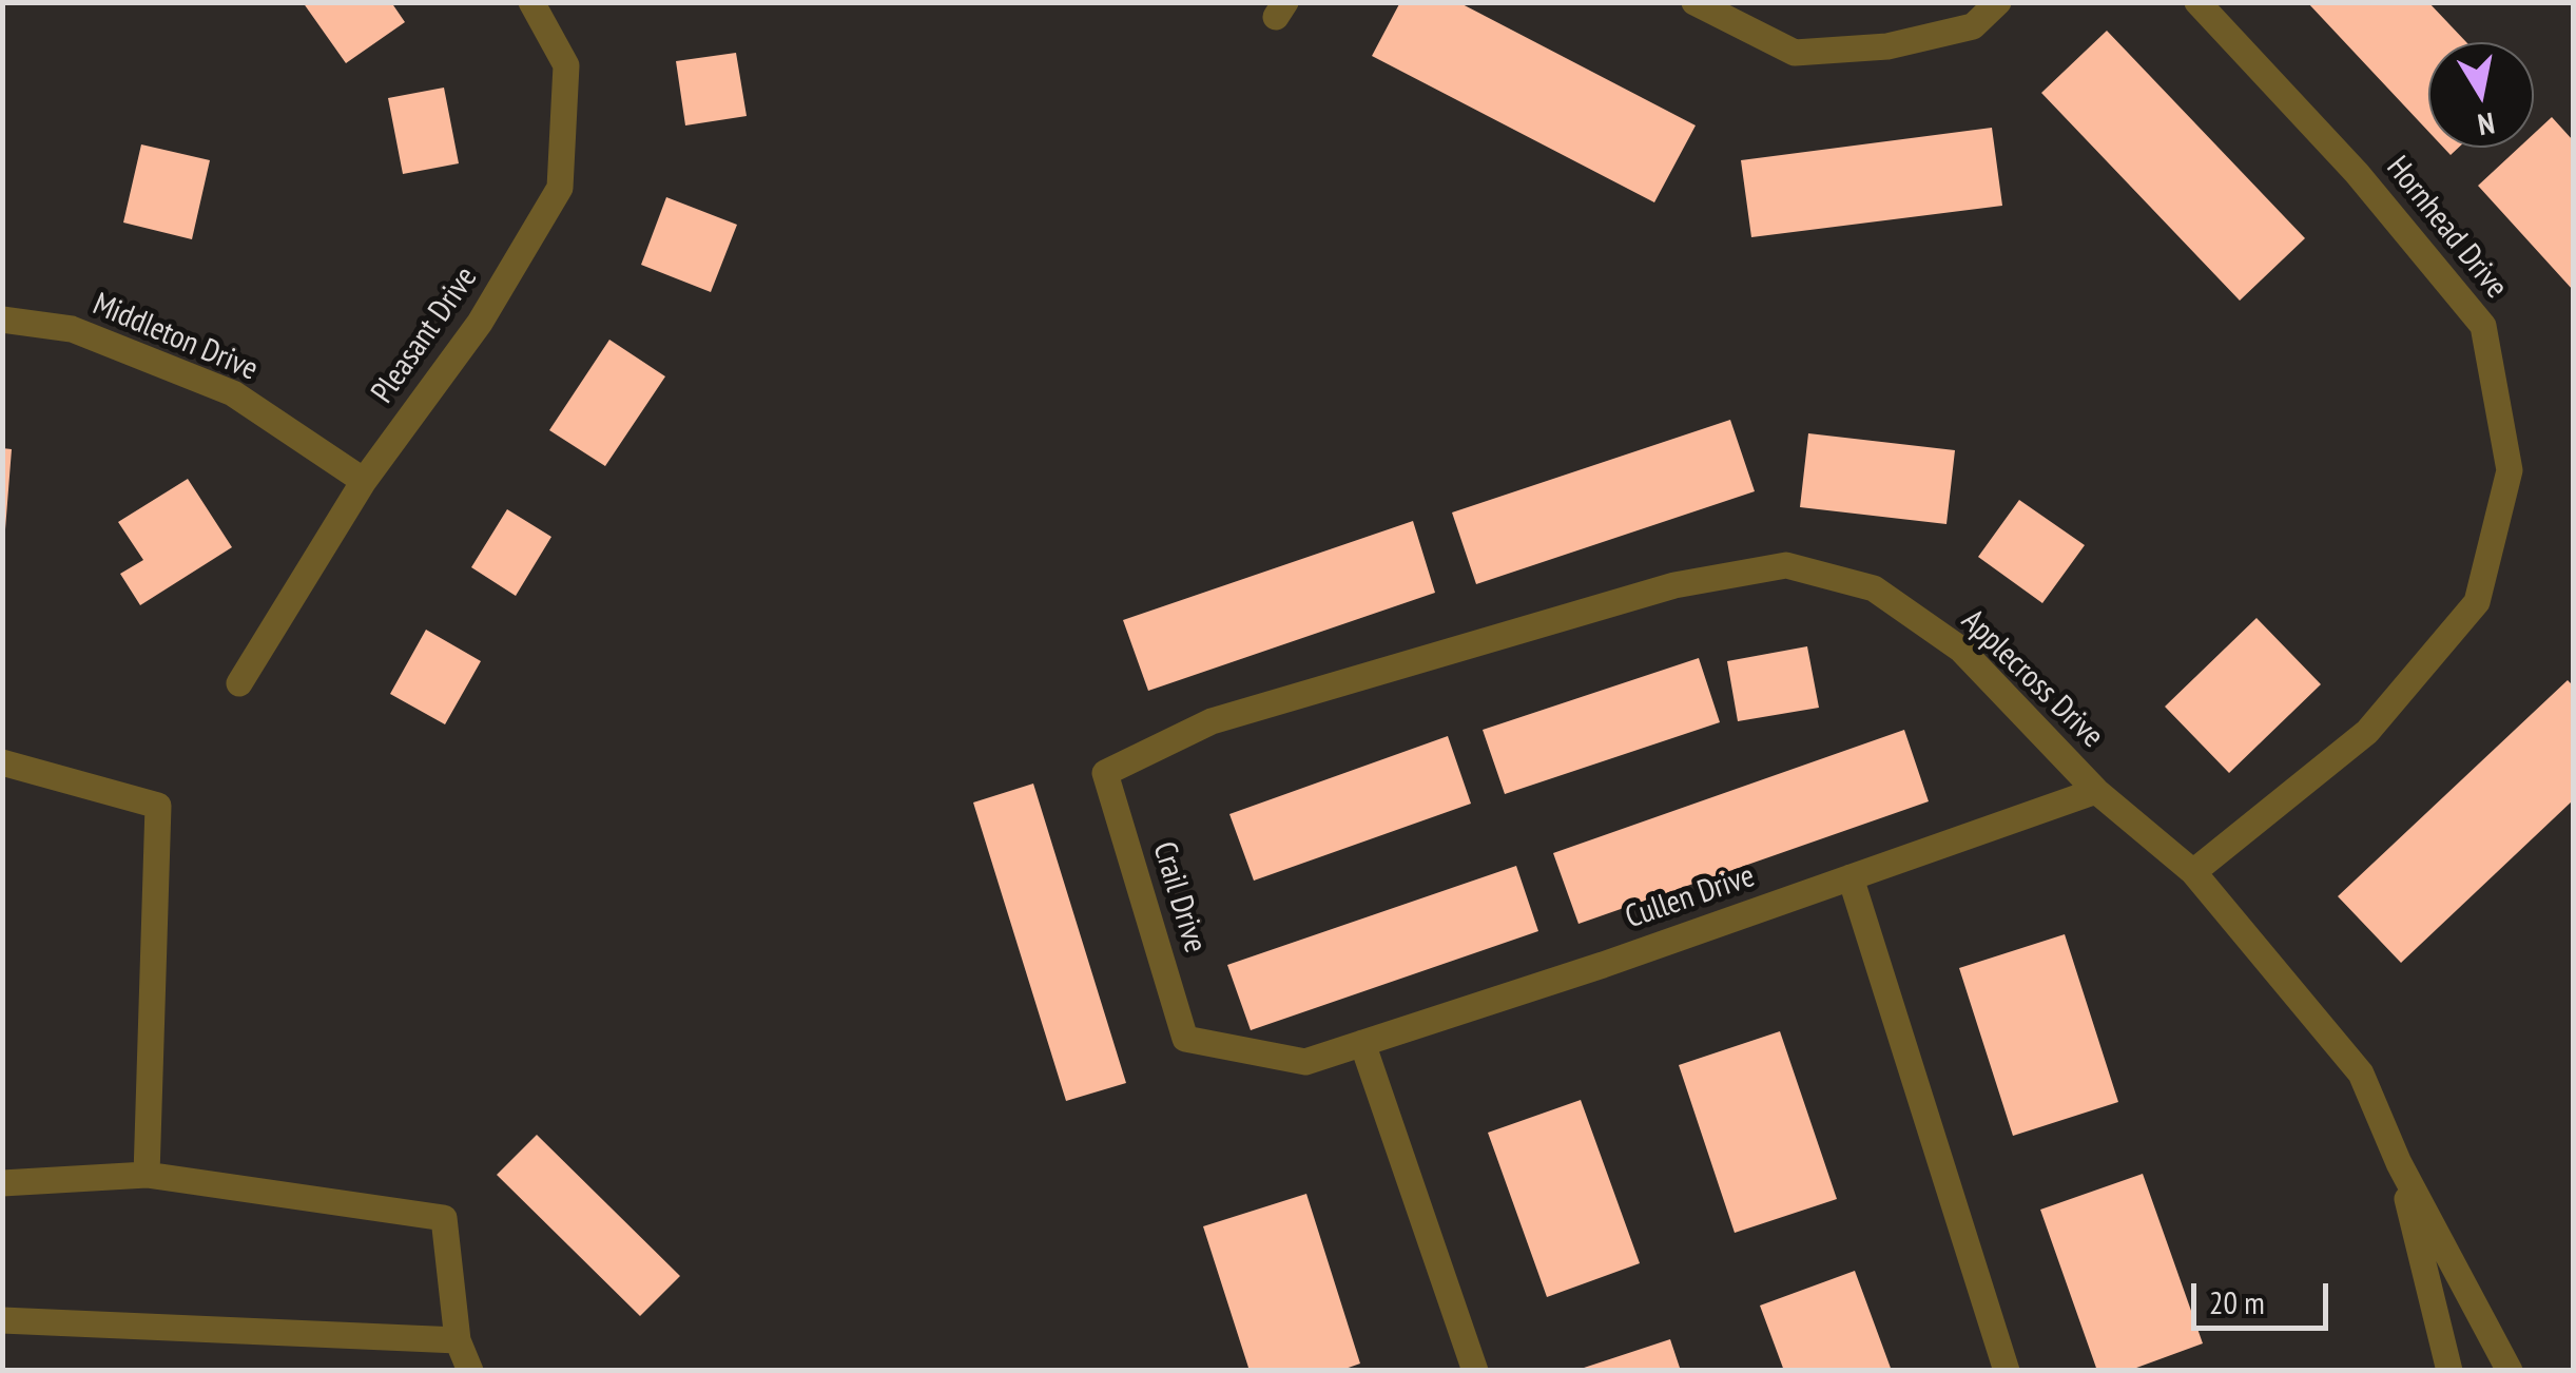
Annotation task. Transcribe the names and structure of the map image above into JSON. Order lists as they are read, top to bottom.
{
  "streets": {
    "street": [
      "Hornhead Drive",
      "Pleasant Drive",
      "Middleton Drive",
      "Applecross Drive",
      "Crail Drive",
      "Cullen Drive"
    ]
  },
  "crossings": [
    ["Hornhead Drive", "Applecross Drive"],
    ["Pleasant Drive", "Middleton Drive"],
    ["Applecross Drive", "Crail Drive"],
    ["Applecross Drive", "Cullen Drive"],
    ["Crail Drive", "Cullen Drive"]
  ],
  "scale_bar": "20 m",
  "north": "bottom"
}
